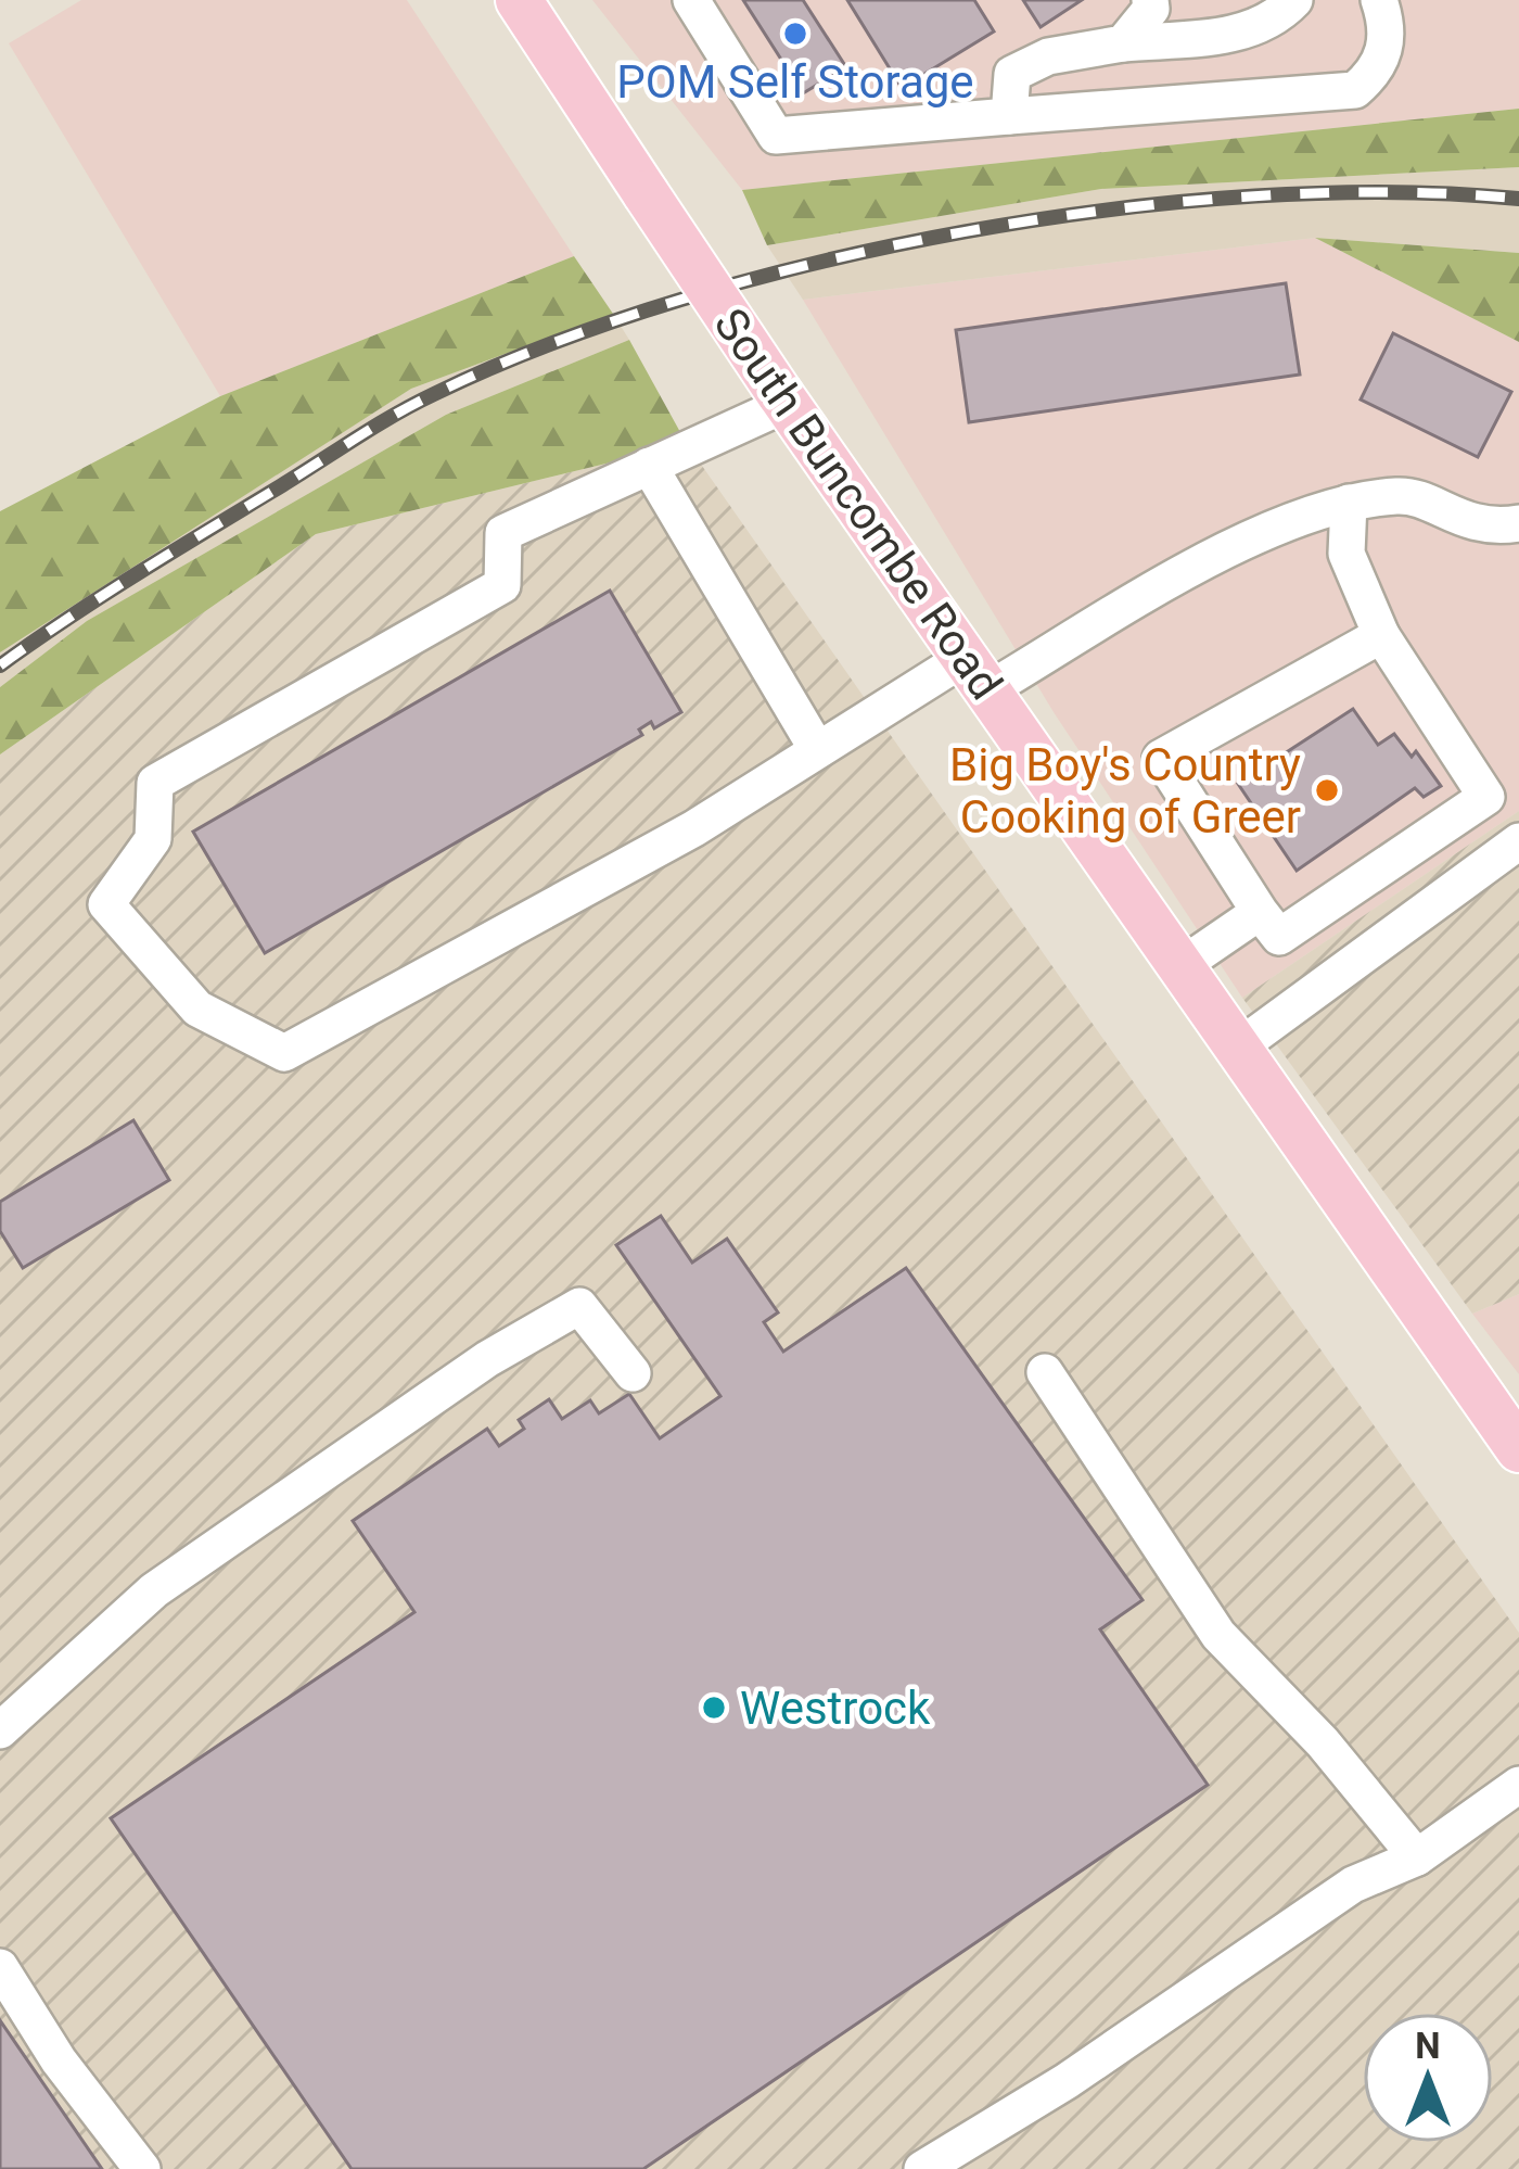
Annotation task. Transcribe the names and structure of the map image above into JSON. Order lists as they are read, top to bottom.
{
  "streets": {
    "main road": ["South Buncombe Road"]
  },
  "places": ["POM Self Storage", "Big Boy's Country Cooking of Greer", "Westrock"],
  "north": "top"
}
